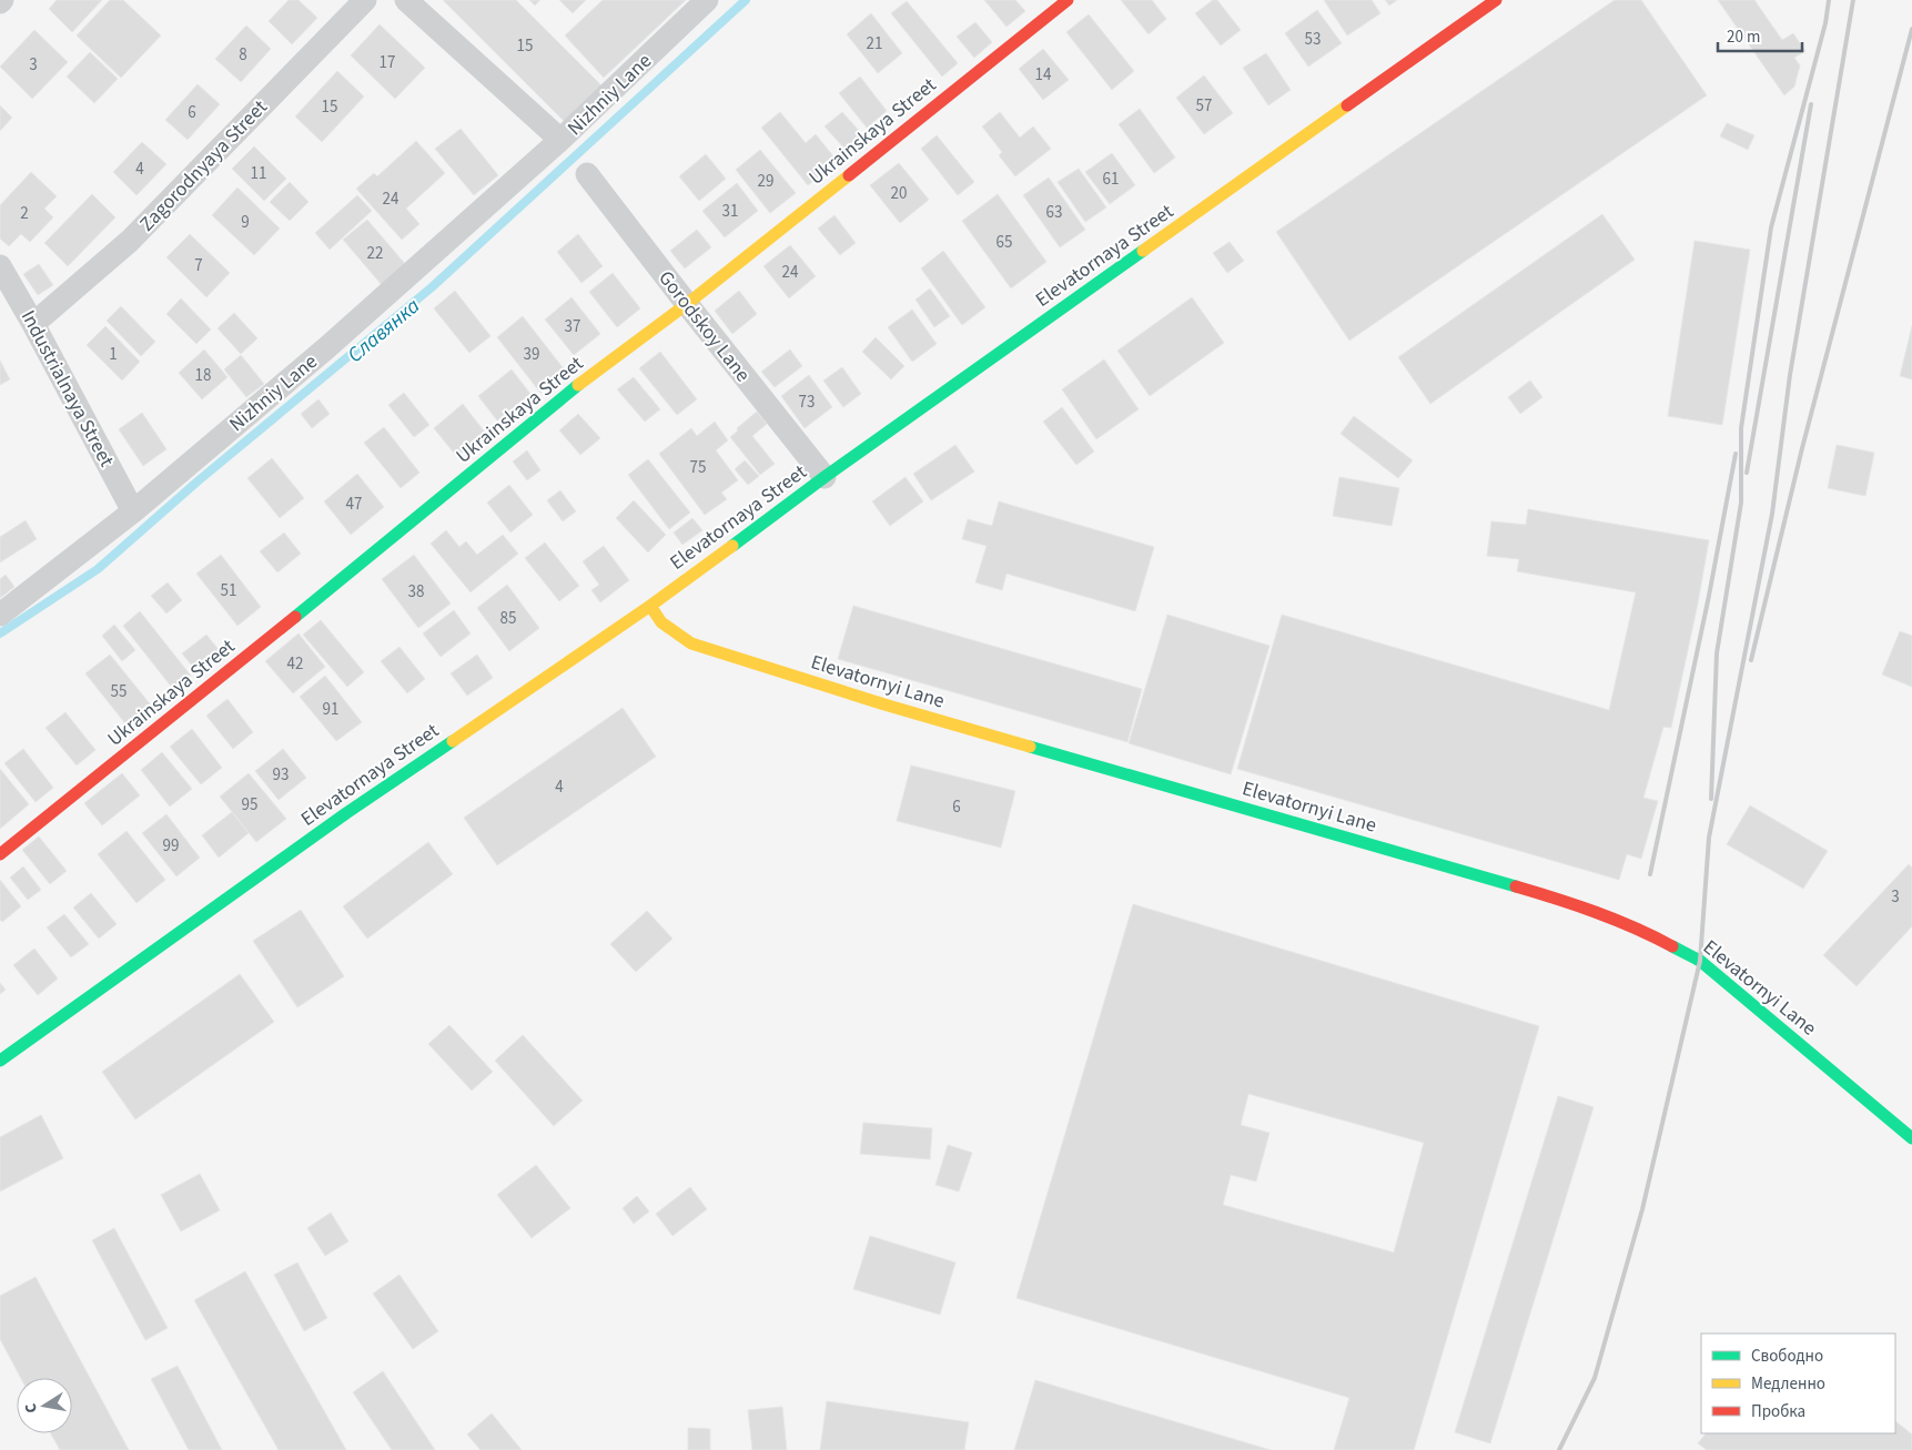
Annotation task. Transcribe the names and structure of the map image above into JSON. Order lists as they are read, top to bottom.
{
  "streets": {
    "main road": ["Ukrainskaya Street", "Elevatornaya Street", "Elevatornyi Lane"],
    "street": [
      "Nizhniy Lane",
      "Zagorodnyaya Street",
      "Gorodskoy Lane",
      "Industrialnaya Street"
    ]
  },
  "crossings": [
    ["Nizhniy Lane", "Industrialnaya Street"],
    ["Ukrainskaya Street", "Gorodskoy Lane"],
    ["Zagorodnyaya Street", "Industrialnaya Street"],
    ["Elevatornaya Street", "Gorodskoy Lane"],
    ["Elevatornaya Street", "Elevatornyi Lane"]
  ],
  "water": ["Славянка"],
  "house_numbers": [
    "53",
    "21",
    "15",
    "8",
    "17",
    "3",
    "14",
    "57",
    "15",
    "6",
    "4",
    "11",
    "61",
    "29",
    "20",
    "24",
    "31",
    "63",
    "2",
    "9",
    "65",
    "22",
    "7",
    "24",
    "37",
    "1",
    "39",
    "18",
    "73",
    "75",
    "47",
    "51",
    "38",
    "85",
    "42",
    "55",
    "91",
    "93",
    "4",
    "95",
    "6",
    "99",
    "3"
  ],
  "legend": ["Свободно", "Медленно", "Пробка"],
  "scale_bar": "20 m",
  "north": "left"
}
